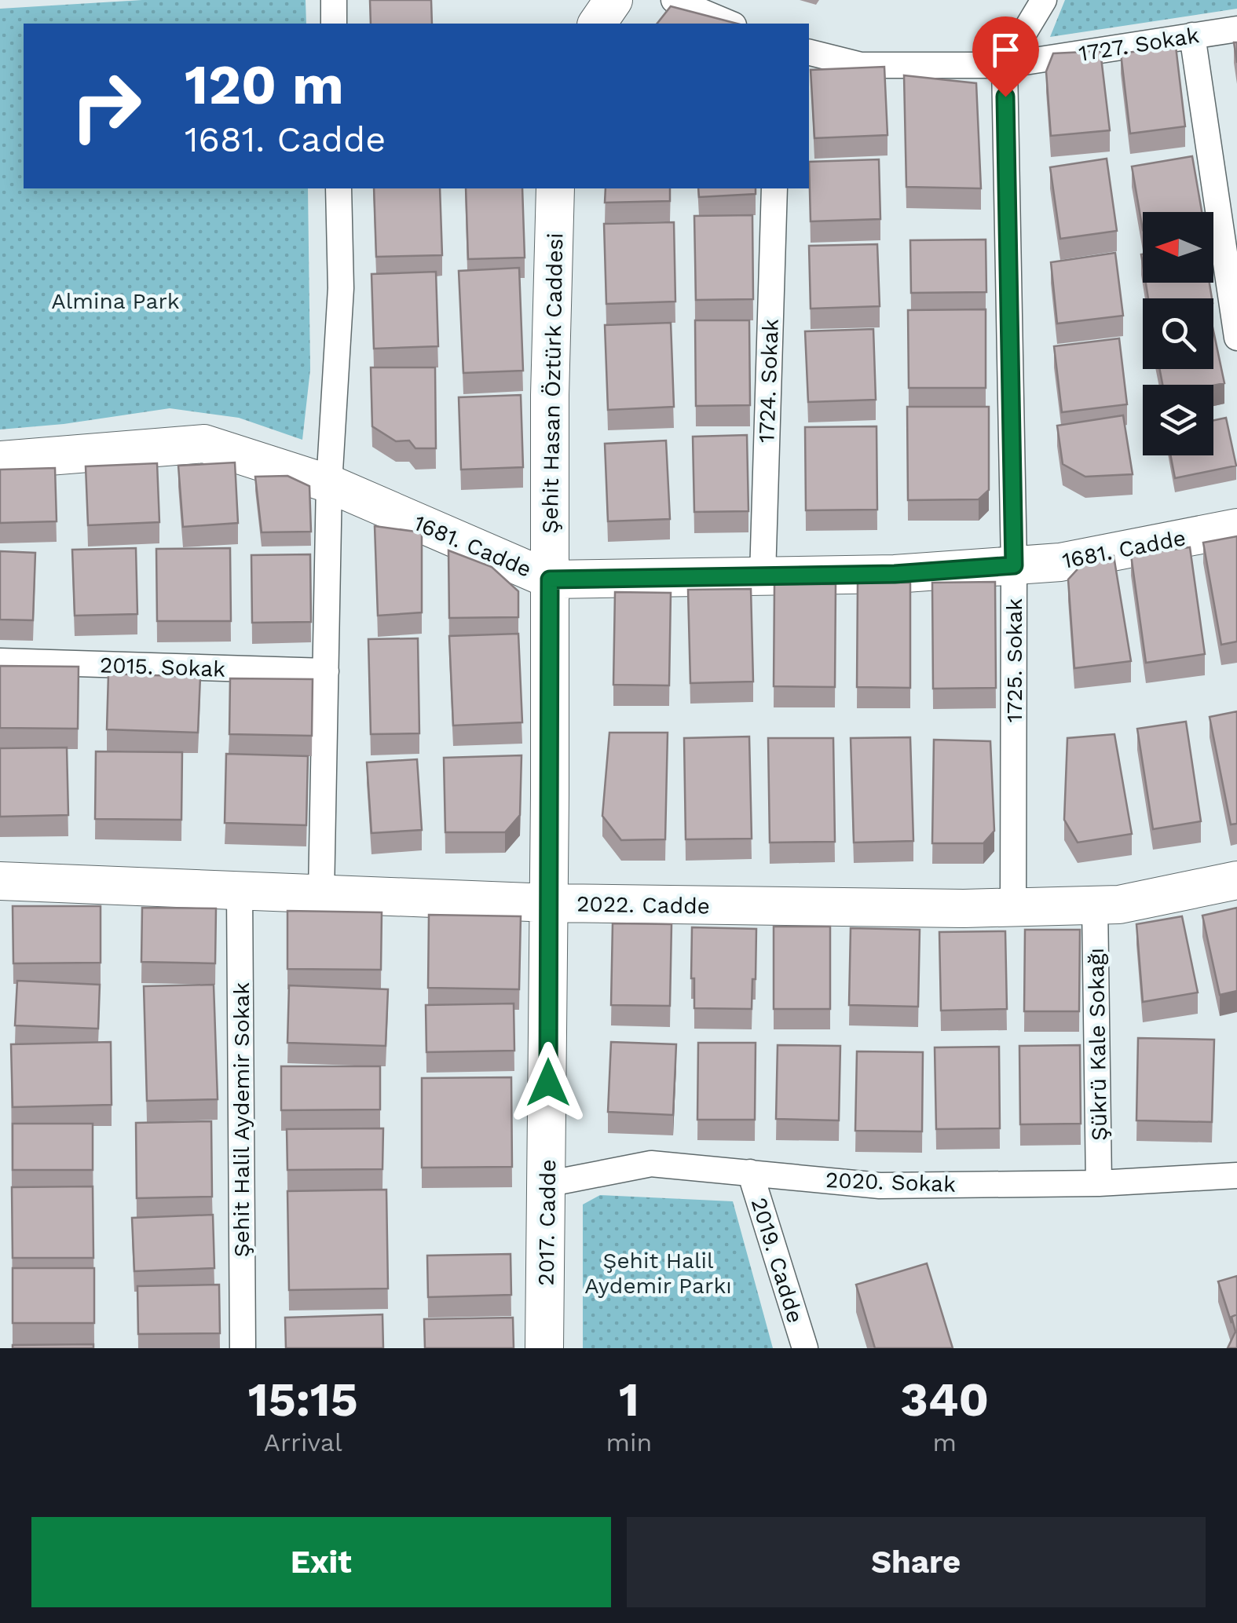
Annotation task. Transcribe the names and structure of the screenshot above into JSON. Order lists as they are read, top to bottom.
{
  "streets": {
    "street": [
      "1727. Sokak",
      "1724. Sokak",
      "Şehit Hasan Öztürk Caddesi",
      "1681. Cadde",
      "1725. Sokak",
      "2015. Sokak",
      "2022. Cadde",
      "Şükrü Kale Sokağı",
      "Şehit Halil Aydemir Sokak",
      "2020. Sokak",
      "2017. Cadde",
      "2019. Cadde"
    ]
  },
  "crossings": [
    ["1727. Sokak", "1725. Sokak"],
    ["1724. Sokak", "1681. Cadde"],
    ["Şehit Hasan Öztürk Caddesi", "1681. Cadde"],
    ["Şehit Hasan Öztürk Caddesi", "2017. Cadde"],
    ["1681. Cadde", "1725. Sokak"],
    ["1681. Cadde", "2017. Cadde"],
    ["1725. Sokak", "2022. Cadde"],
    ["2022. Cadde", "Şükrü Kale Sokağı"],
    ["2022. Cadde", "Şehit Halil Aydemir Sokak"],
    ["2022. Cadde", "2017. Cadde"],
    ["Şükrü Kale Sokağı", "2020. Sokak"],
    ["2020. Sokak", "2017. Cadde"],
    ["2020. Sokak", "2019. Cadde"]
  ],
  "parks": ["Almina Park", "Şehit Halil Aydemir Parkı"],
  "north": "left",
  "page": {
    "turn": ["120 m", "1681. Cadde"],
    "eta": [
      "15:15",
      "Arrival",
      "1",
      "min",
      "340",
      "m"
    ],
    "buttons": ["Exit", "Share"]
  }
}
